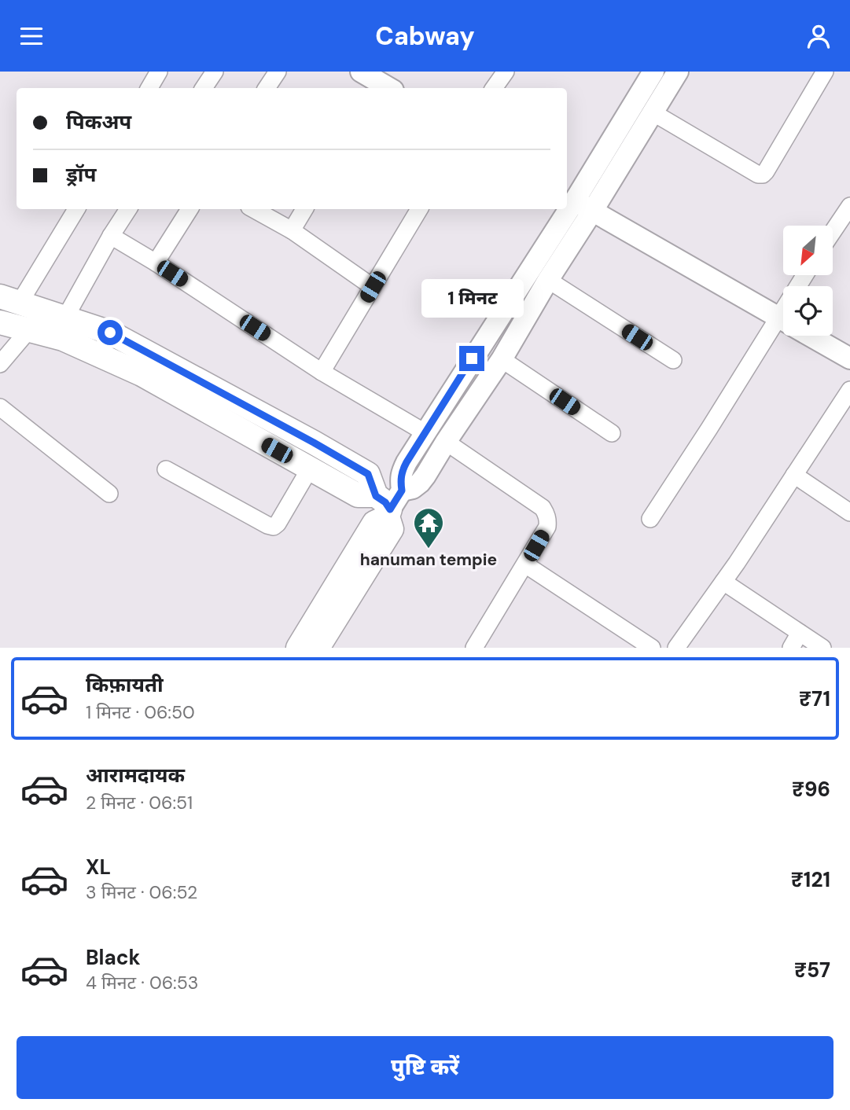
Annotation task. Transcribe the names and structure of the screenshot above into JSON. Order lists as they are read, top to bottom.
{
  "places": {
    "temple": ["hanuman tempie"]
  },
  "north": "bottom left",
  "page": {
    "header": "Cabway",
    "banner": ["पिकअप", "ड्रॉप"],
    "bubble": "1 मिनट",
    "list": [
      {
        "name": "किफ़ायती",
        "note": "1 मिनट · 06:50",
        "value": "₹71"
      },
      {
        "name": "आरामदायक",
        "note": "2 मिनट · 06:51",
        "value": "₹96"
      },
      {
        "name": "XL",
        "note": "3 मिनट · 06:52",
        "value": "₹121"
      },
      {
        "name": "Black",
        "note": "4 मिनट · 06:53",
        "value": "₹57"
      }
    ],
    "buttons": "पुष्टि करें"
  }
}
